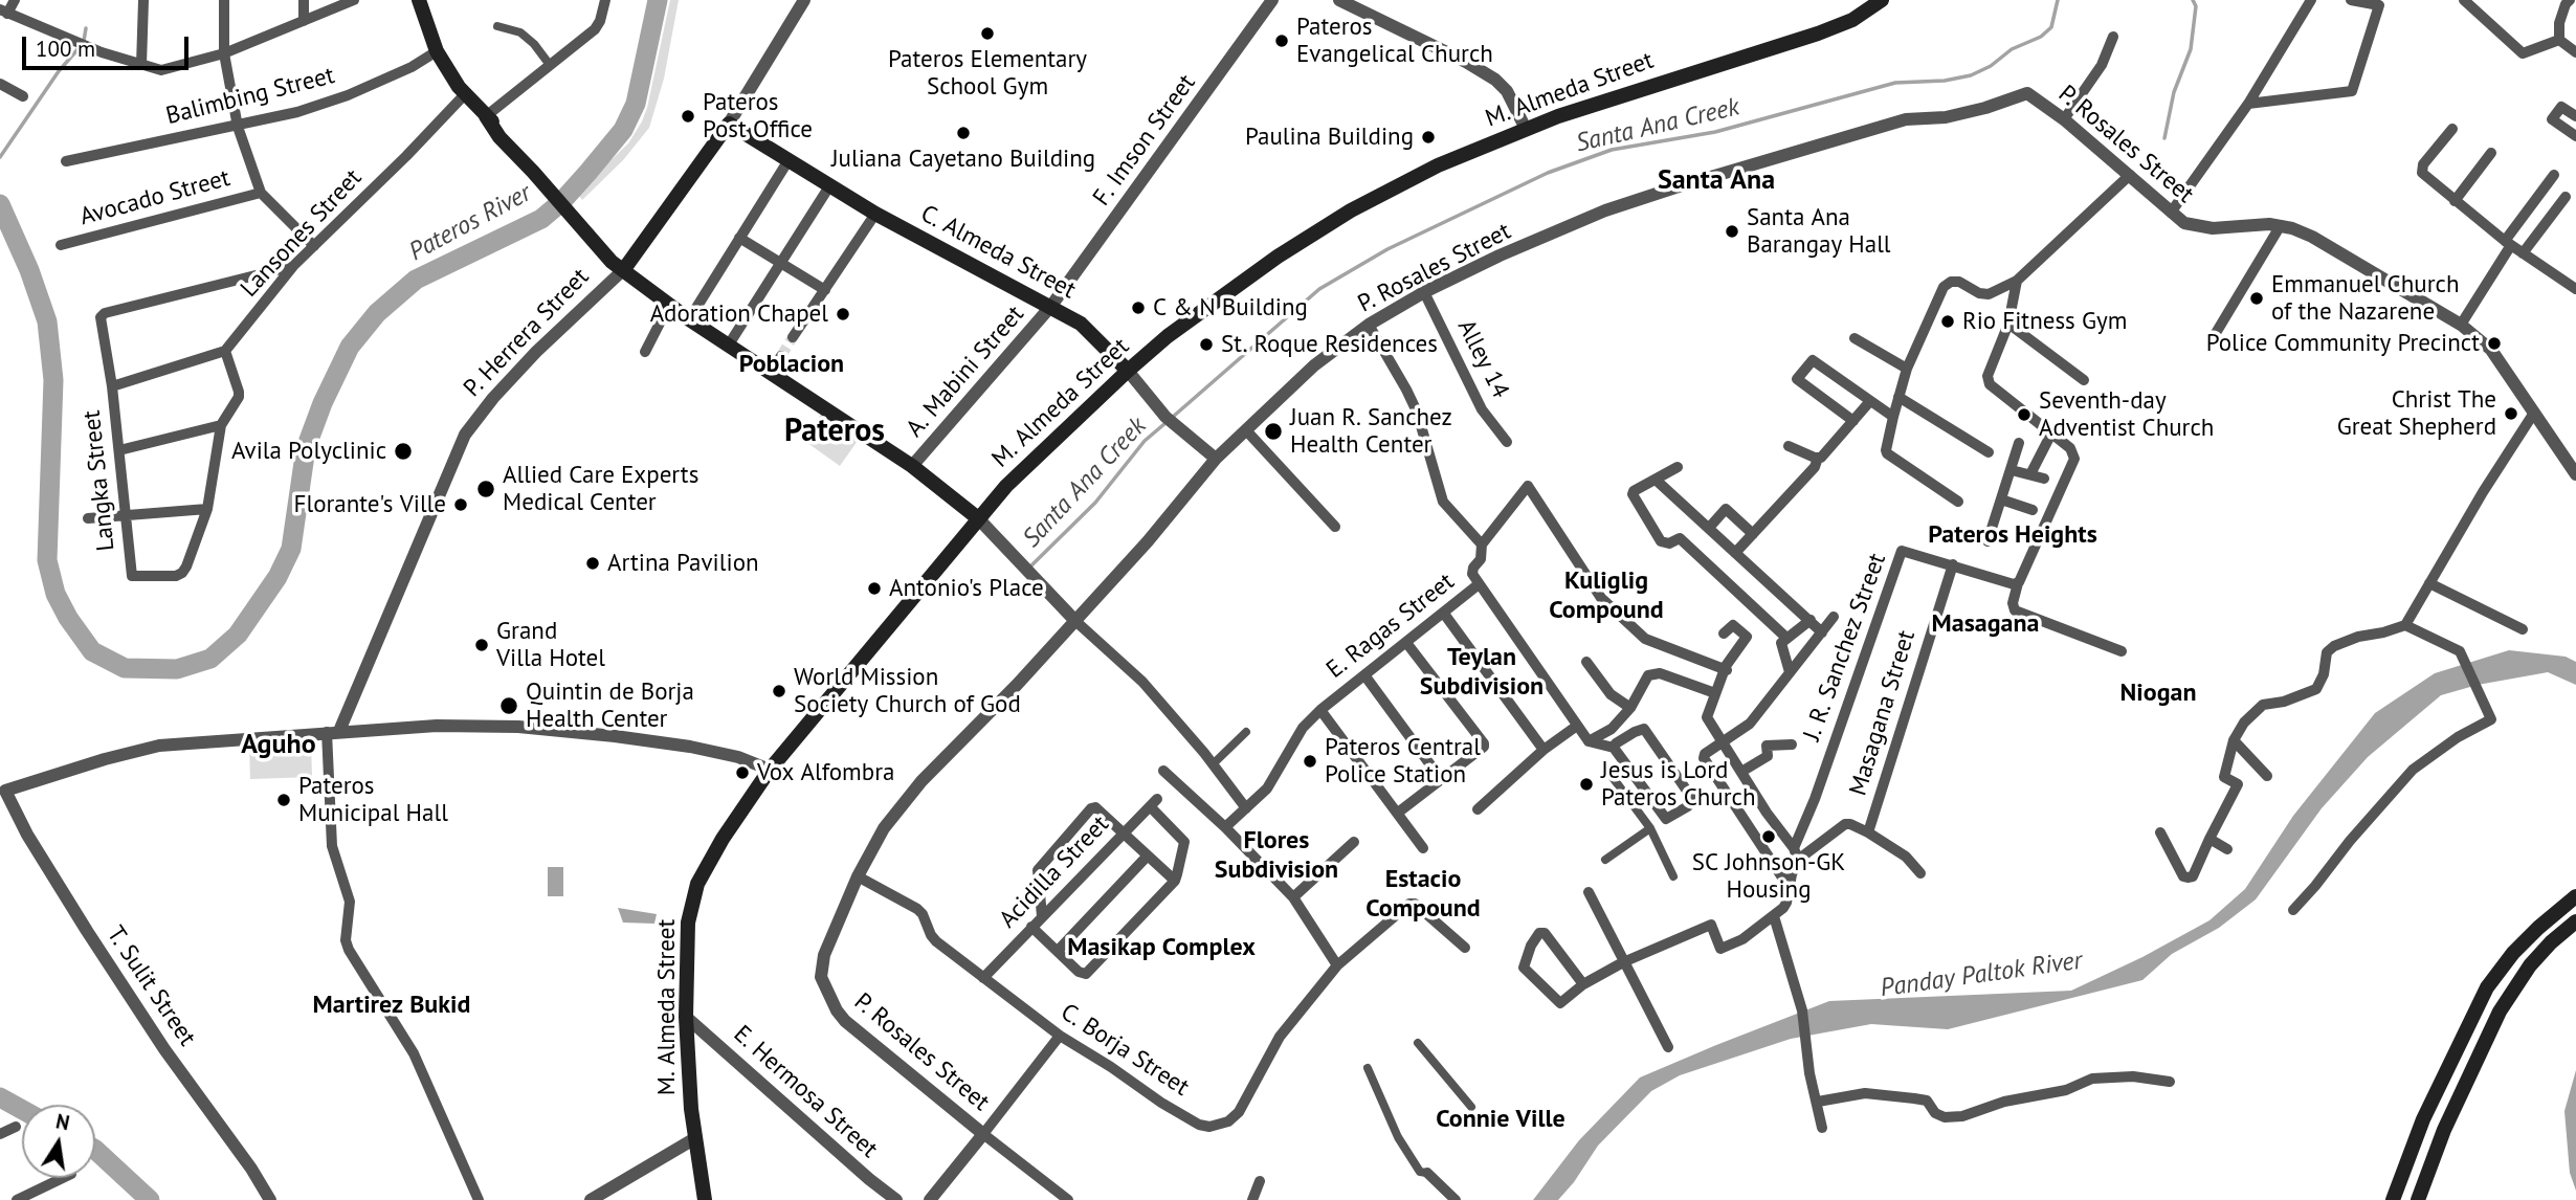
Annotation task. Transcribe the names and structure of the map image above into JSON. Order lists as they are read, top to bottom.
{
  "streets": {
    "main road": ["M. Almeda Street", "C. Almeda Street", "P. Herrera Street"],
    "street": [
      "Balimbing Street",
      "F. Imson Street",
      "P. Rosales Street",
      "Avocado Street",
      "Lansones Street",
      "Alley 14",
      "A. Mabini Street",
      "Langka Street",
      "E. Ragas Street",
      "J. R. Sanchez Street",
      "Masagana Street",
      "Acidilla Street",
      "T. Sulit Street",
      "C. Borja Street",
      "E. Hermosa Street"
    ]
  },
  "crossings": [
    ["M. Almeda Street", "C. Almeda Street"],
    ["M. Almeda Street", "E. Hermosa Street"],
    ["F. Imson Street", "C. Almeda Street"],
    ["F. Imson Street", "A. Mabini Street"],
    ["P. Rosales Street", "C. Almeda Street"],
    ["P. Rosales Street", "Alley 14"],
    ["P. Rosales Street", "C. Borja Street"],
    ["Lansones Street", "Langka Street"],
    ["C. Almeda Street", "P. Herrera Street"],
    ["C. Almeda Street", "A. Mabini Street"],
    ["J. R. Sanchez Street", "Masagana Street"],
    ["Acidilla Street", "C. Borja Street"]
  ],
  "districts": [
    "Santa Ana",
    "Poblacion",
    "Pateros",
    "Pateros Heights",
    "Kuliglig Compound",
    "Masagana",
    "Teylan Subdivision",
    "Niogan",
    "Aguho",
    "Flores Subdivision",
    "Estacio Compound",
    "Masikap Complex",
    "Martirez Bukid",
    "Connie Ville"
  ],
  "water": ["Santa Ana Creek", "Pateros River", "Panday Paltok River"],
  "places": [
    "Pateros Elementary School Gym",
    "Pateros Evangelical Church",
    "Pateros Post Office",
    "Juliana Cayetano Building",
    "Paulina Building",
    "Santa Ana Barangay Hall",
    "Emmanuel Church of the Nazarene",
    "C & N Building",
    "Adoration Chapel",
    "Rio Fitness Gym",
    "Police Community Precinct",
    "St. Roque Residences",
    "Christ The Great Shepherd",
    "Seventh-day Adventist Church",
    "Juan R. Sanchez Health Center",
    "Avila Polyclinic",
    "Allied Care Experts Medical Center",
    "Florante's Ville",
    "Artina Pavilion",
    "Antonio's Place",
    "Grand Villa Hotel",
    "World Mission Society Church of God",
    "Quintin de Borja Health Center",
    "Pateros Central Police Station",
    "Vox Alfombra",
    "Jesus is Lord Pateros Church",
    "Pateros Municipal Hall",
    "SC Johnson-GK Housing"
  ],
  "scale_bar": "100 m",
  "north": "top"
}
